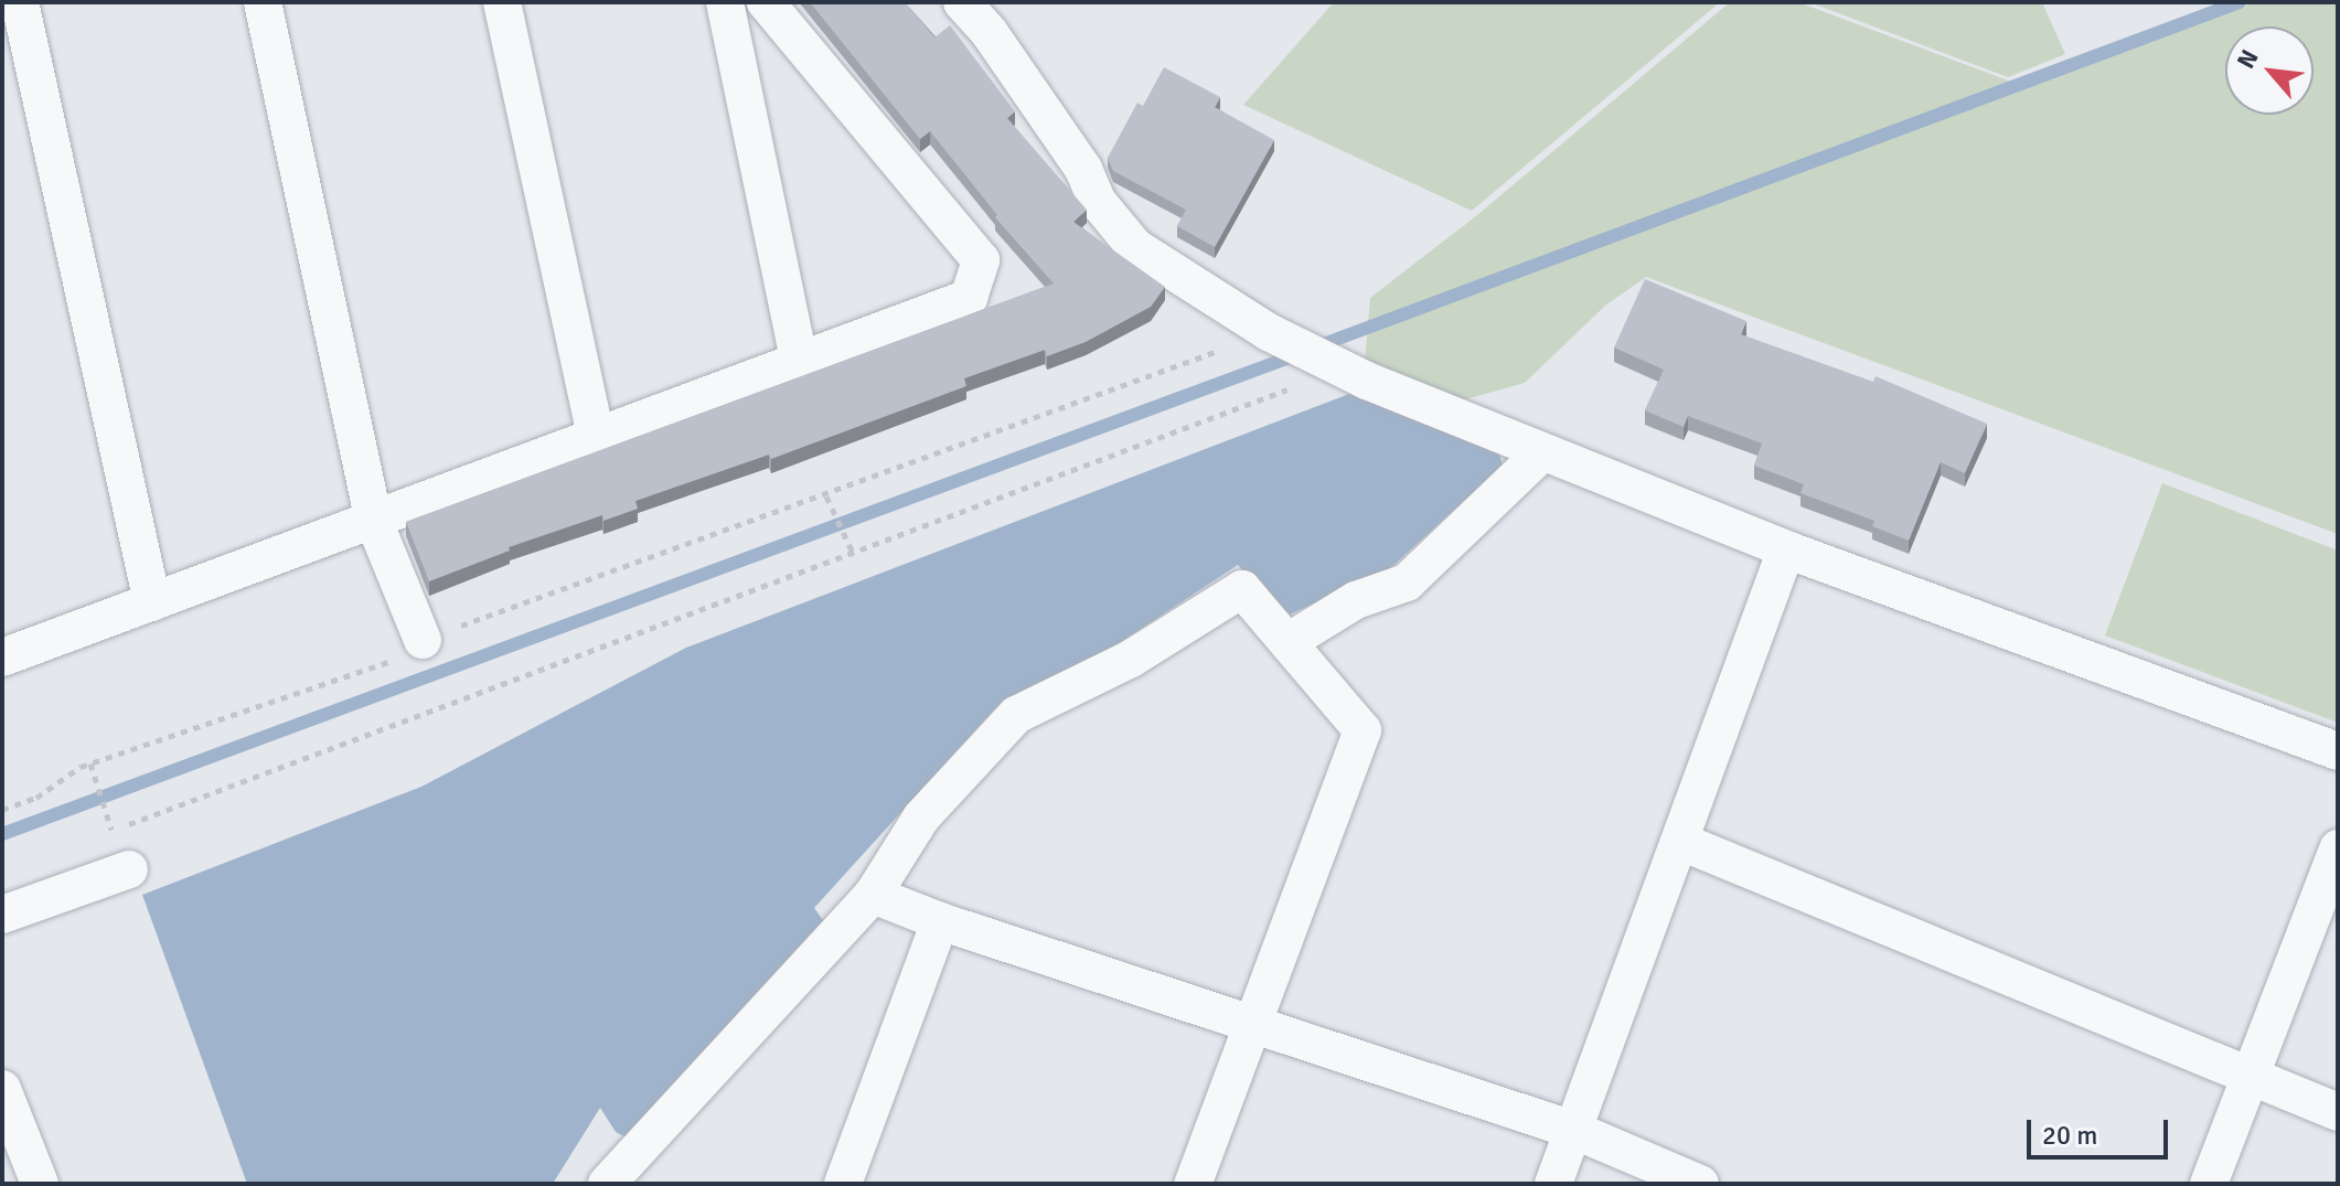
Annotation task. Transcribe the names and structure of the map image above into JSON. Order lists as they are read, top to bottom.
{
  "scale_bar": "20 m",
  "north": "top left"
}
